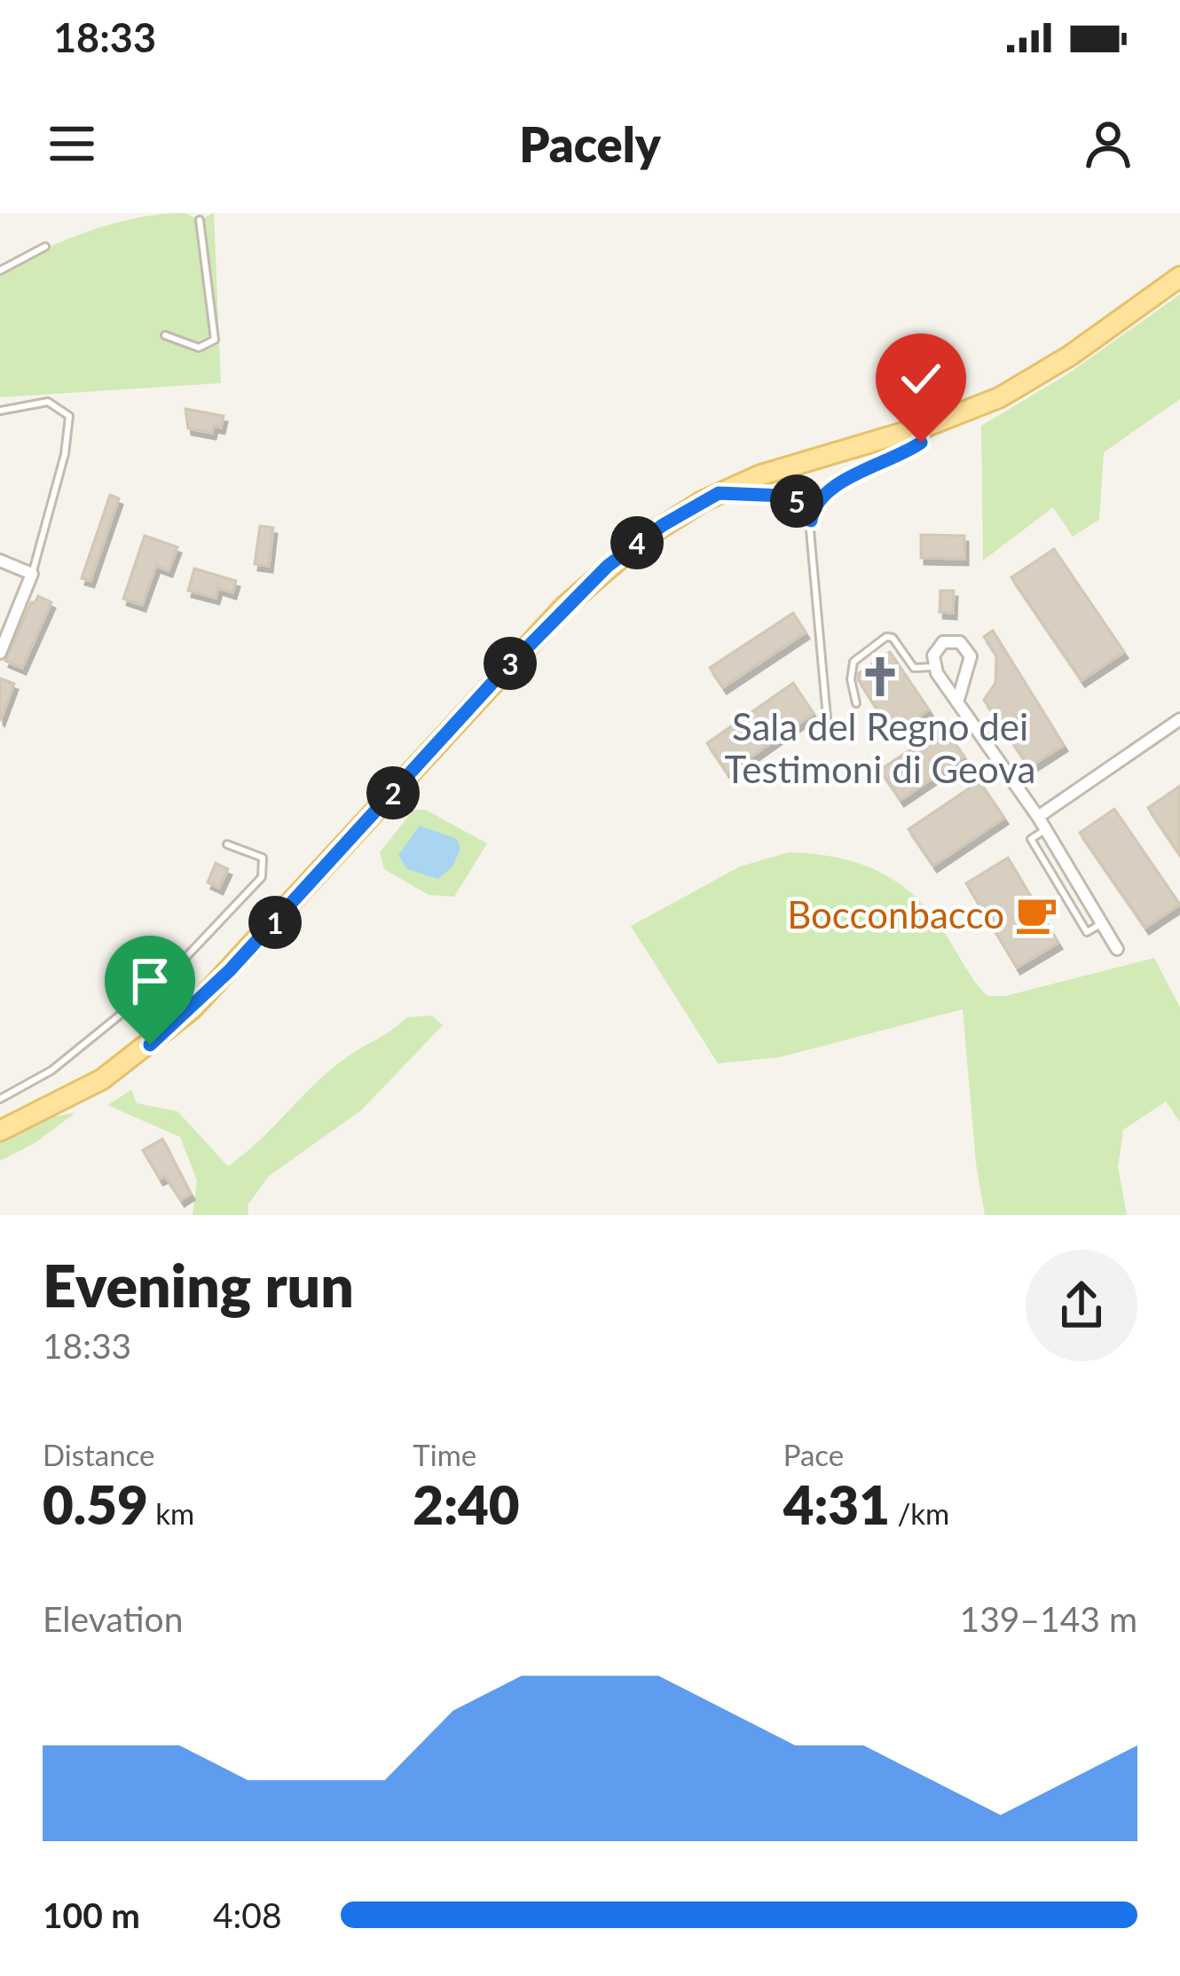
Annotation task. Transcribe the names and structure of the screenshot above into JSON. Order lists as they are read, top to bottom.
{
  "places": {
    "church": ["Sala del Regno dei Testimoni di Geova"],
    "cafe": ["Bocconbacco"]
  },
  "page": {
    "status": "18:33",
    "header": "Pacely",
    "pins": [
      "5",
      "4",
      "3",
      "2",
      "1"
    ],
    "heading": ["Evening run", "18:33"],
    "stats": [
      ["Distance", "0.59 km"],
      ["Time", "2:40"],
      ["Pace", "4:31 /km"]
    ],
    "chart": ["Elevation", "139–143 m"],
    "list": [
      {
        "name": "100 m",
        "note": "4:08"
      }
    ]
  }
}
